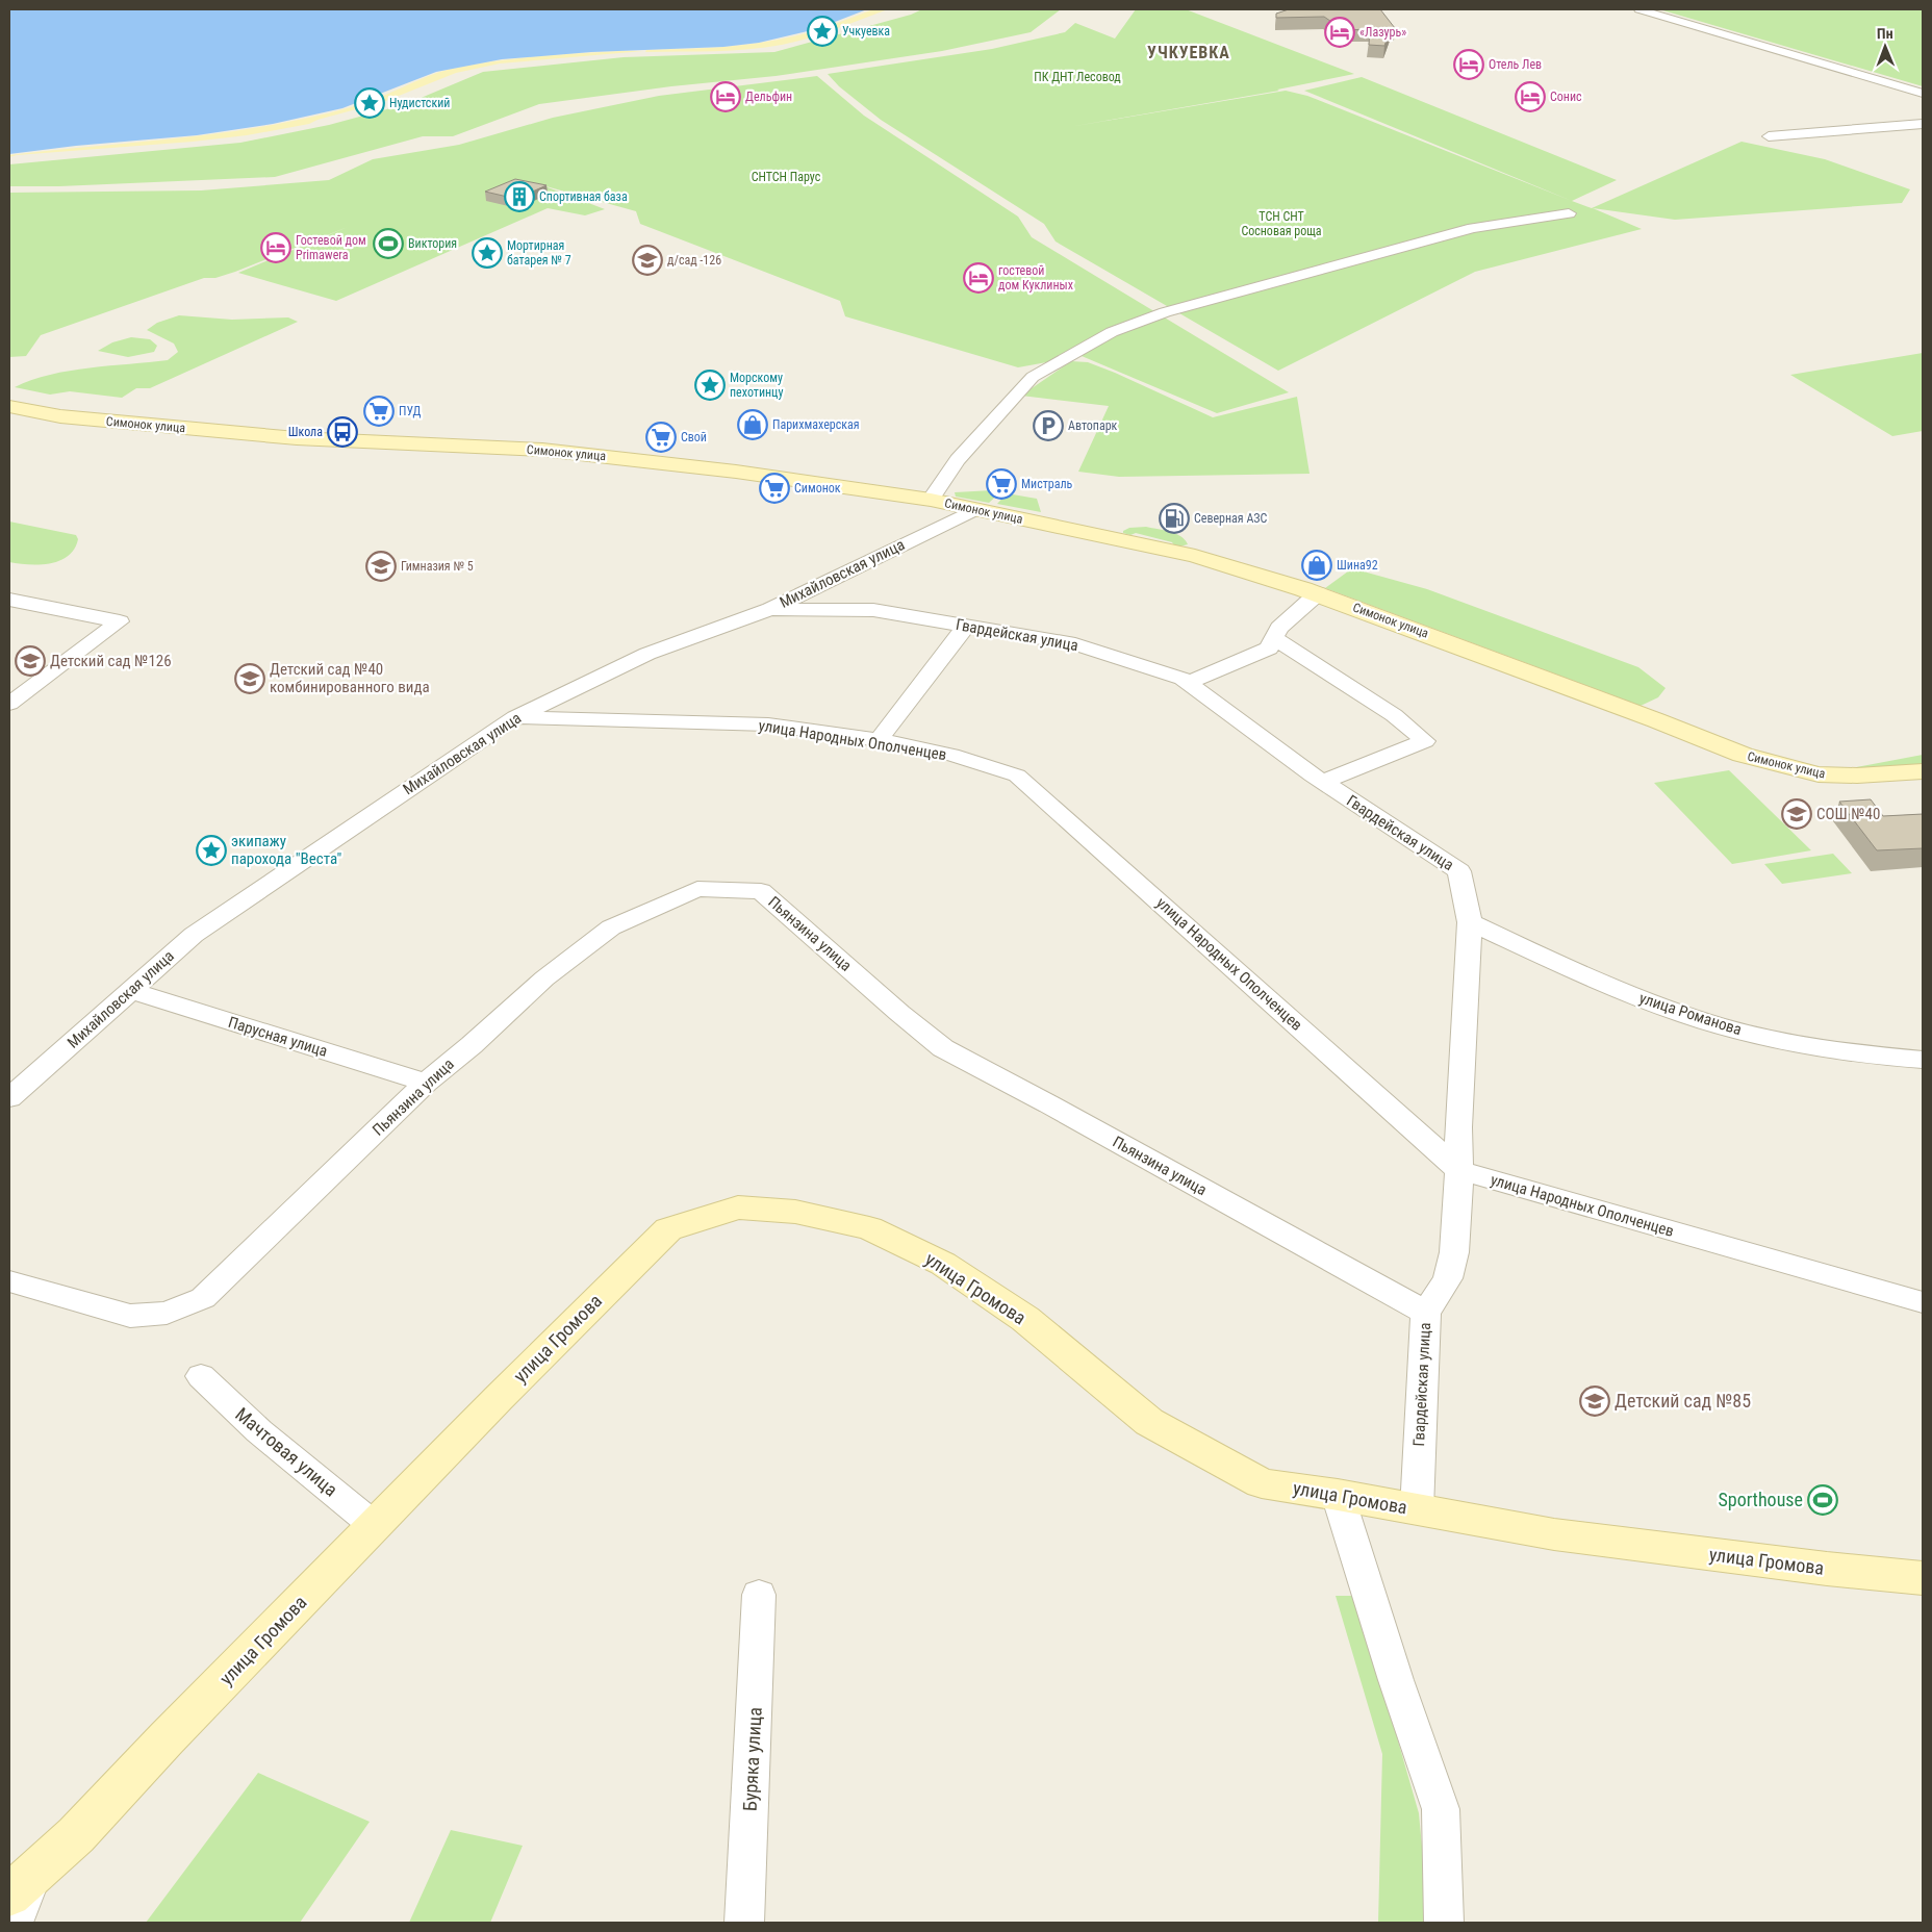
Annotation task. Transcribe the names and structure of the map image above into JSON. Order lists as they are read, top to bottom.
{
  "streets": {
    "street": [
      "Симонок улица",
      "Михайловская улица",
      "Гвардейская улица",
      "улица Народных Ополченцев",
      "Пьянзина улица",
      "улица Романова",
      "Парусная улица",
      "улица Громова",
      "Мачтовая улица",
      "Буряка улица"
    ]
  },
  "crossings": [
    ["Симонок улица", "Михайловская улица"],
    ["Михайловская улица", "Гвардейская улица"],
    ["Михайловская улица", "улица Народных Ополченцев"],
    ["Михайловская улица", "Парусная улица"],
    ["Гвардейская улица", "улица Народных Ополченцев"],
    ["Гвардейская улица", "Пьянзина улица"],
    ["Гвардейская улица", "улица Романова"],
    ["Гвардейская улица", "улица Громова"],
    ["Пьянзина улица", "Парусная улица"],
    ["улица Громова", "Мачтовая улица"]
  ],
  "districts": ["УЧКУЕВКА"],
  "parks": ["ПК ДНТ Лесовод", "СНТСН Парус", "ТСН СНТ Сосновая роща"],
  "places": {
    "place": [
      "Учкуевка",
      "Нудистский",
      "Мортирная батарея № 7",
      "Морскому пехотинцу",
      "экипажу парохода \"Веста\""
    ],
    "hotel": [
      "«Лазурь»",
      "Отель Лев",
      "Дельфин",
      "Сонис",
      "Гостевой дом Primawera",
      "гостевой дом Куклиных"
    ],
    "building": ["Спортивная база"],
    "sports": ["Виктория", "Sporthouse"],
    "school or university": [
      "д/сад -126",
      "Гимназия № 5",
      "Детский сад №126",
      "Детский сад №40 комбинированного вида",
      "СОШ №40",
      "Детский сад №85"
    ],
    "supermarket": [
      "ПУД",
      "Свой",
      "Мистраль",
      "Симонок"
    ],
    "shop": ["Парихмахерская", "Шина92"],
    "parking": ["Автопарк"],
    "bus stop": ["Школа"],
    "fuel station": ["Северная АЗС"]
  },
  "north": "top"
}
